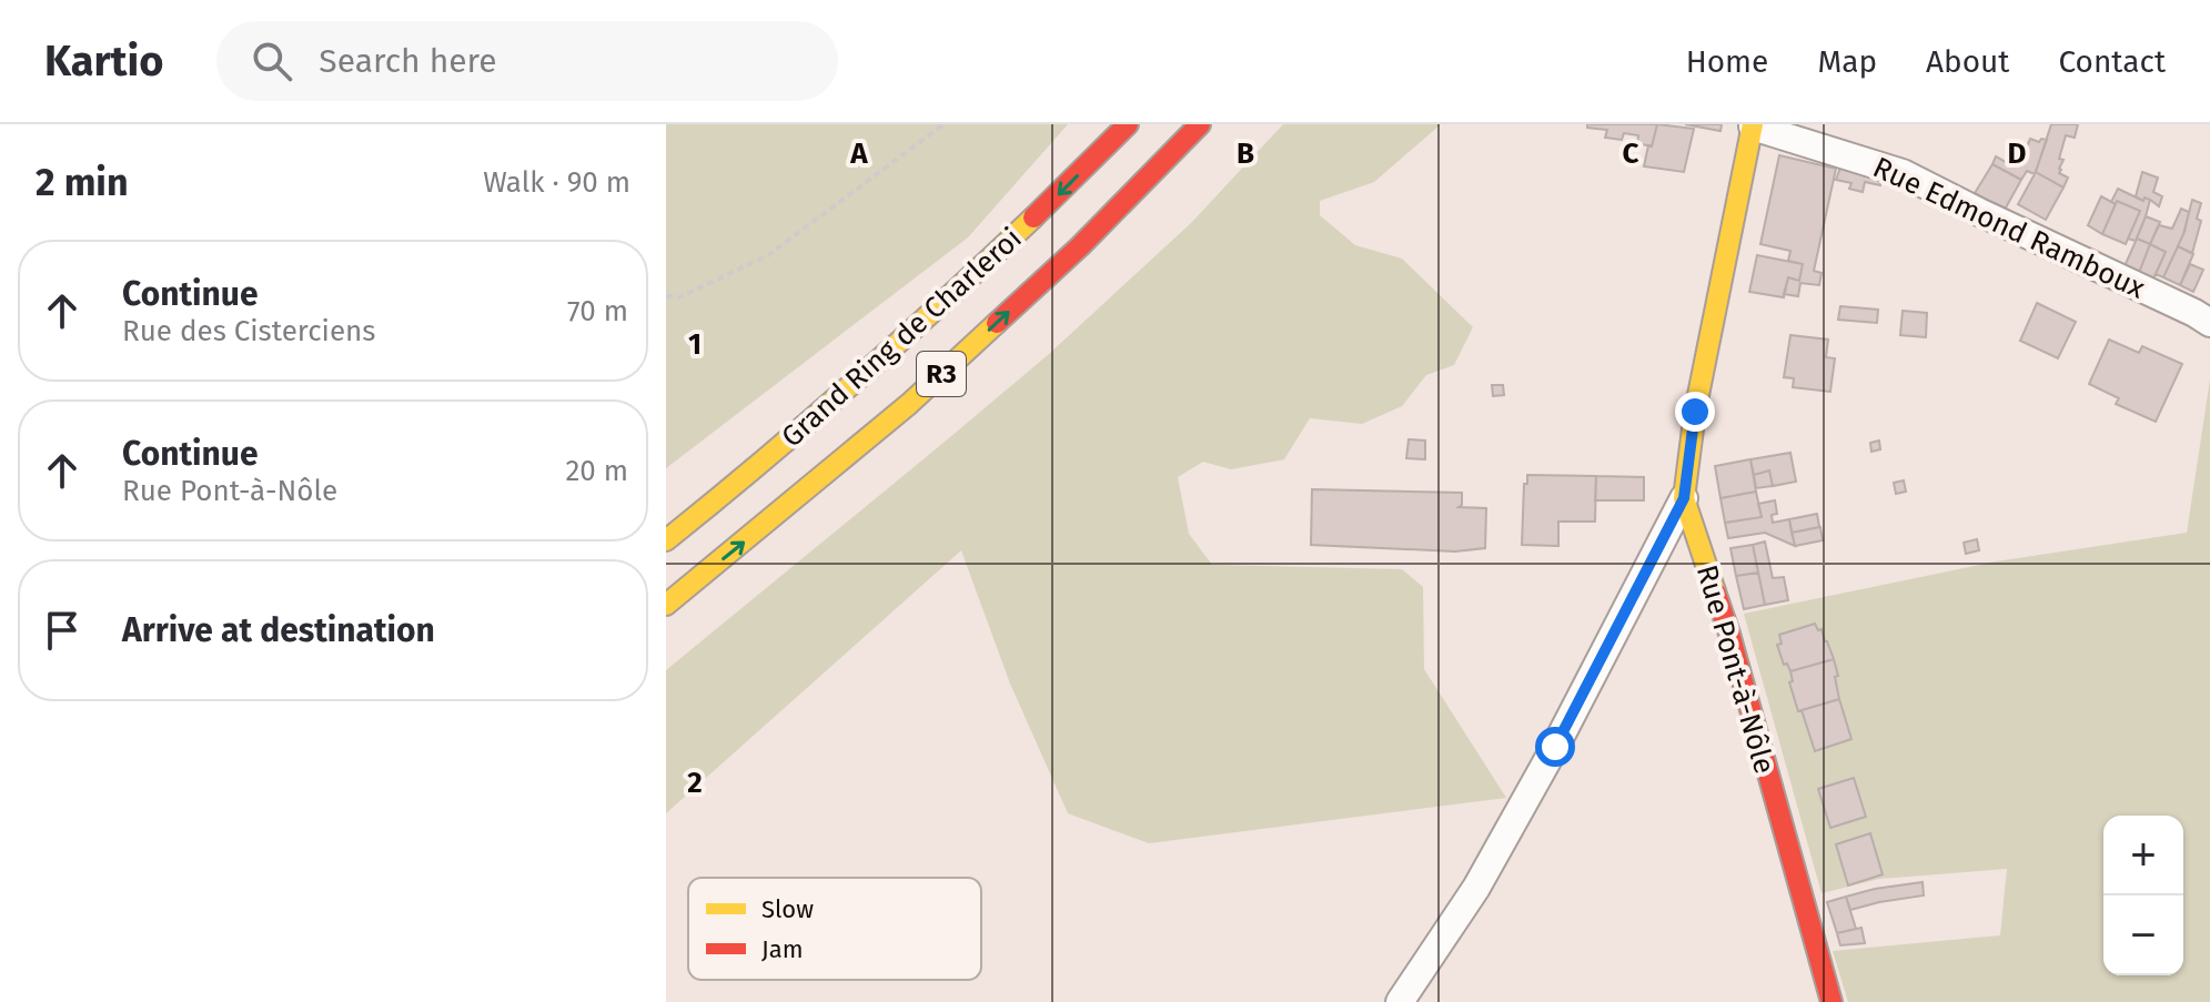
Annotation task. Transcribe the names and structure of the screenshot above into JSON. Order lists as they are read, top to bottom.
{
  "streets": {
    "main road": ["Grand Ring de Charleroi", "R3", "Rue Pont-à-Nôle"],
    "street": ["Rue Edmond Ramboux"]
  },
  "crossings": [
    ["Rue Edmond Ramboux", "Rue Pont-à-Nôle"]
  ],
  "legend": ["Slow", "Jam"],
  "page": {
    "header": "Kartio",
    "search": "Search here",
    "nav": [
      "Home",
      "Map",
      "About",
      "Contact"
    ],
    "heading": ["2 min", "Walk · 90 m"],
    "list": [
      ["Continue", "Rue des Cisterciens", "70 m"],
      ["Continue", "Rue Pont-à-Nôle", "20 m"],
      "Arrive at destination"
    ],
    "map_buttons": ["+", "−"]
  },
  "grid": {
    "columns": [
      "A",
      "B",
      "C",
      "D"
    ],
    "rows": ["1", "2"]
  }
}
